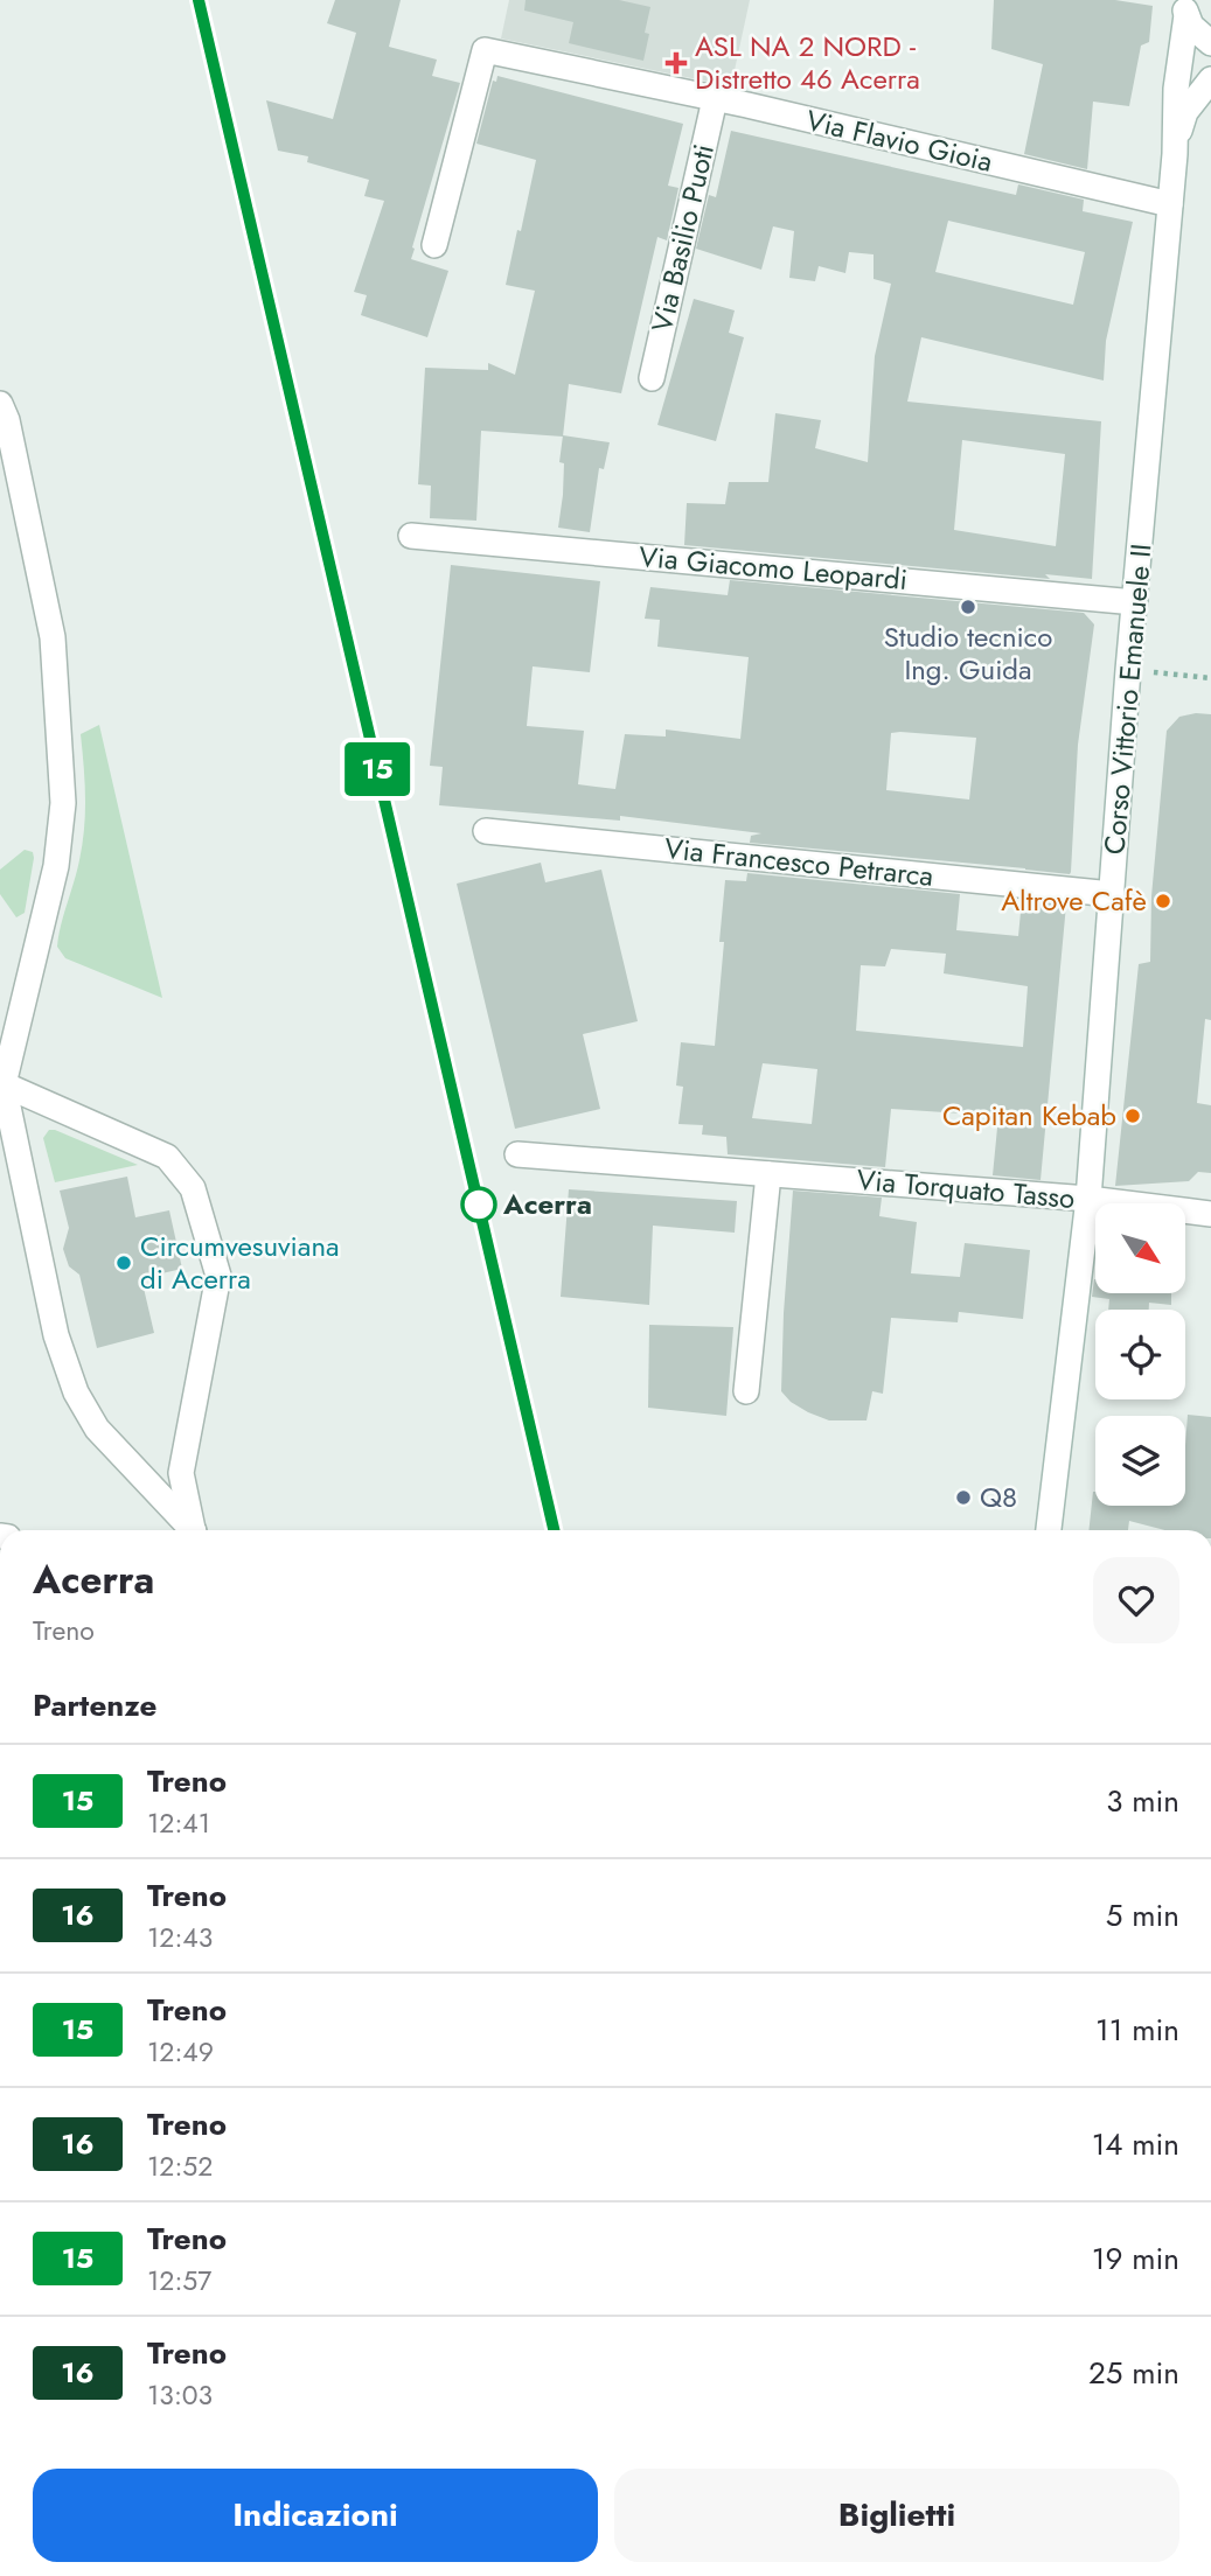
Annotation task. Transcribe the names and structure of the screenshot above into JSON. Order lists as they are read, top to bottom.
{
  "streets": {
    "street": [
      "Via Flavio Gioia",
      "Via Basilio Puoti",
      "Via Giacomo Leopardi",
      "Corso Vittorio Emanuele II",
      "Via Francesco Petrarca",
      "Via Torquato Tasso"
    ]
  },
  "crossings": [
    ["Via Flavio Gioia", "Via Basilio Puoti"],
    ["Via Flavio Gioia", "Corso Vittorio Emanuele II"],
    ["Via Giacomo Leopardi", "Corso Vittorio Emanuele II"],
    ["Corso Vittorio Emanuele II", "Via Francesco Petrarca"],
    ["Corso Vittorio Emanuele II", "Via Torquato Tasso"]
  ],
  "places": {
    "health": ["ASL NA 2 NORD - Distretto 46 Acerra"],
    "other": [
      "Studio tecnico Ing. Guida",
      "Altrove Cafè",
      "Capitan Kebab",
      "Acerra",
      "Circumvesuviana di Acerra",
      "Q8"
    ]
  },
  "north": "bottom right",
  "page": {
    "on_map": "15",
    "heading": [
      ["Acerra", "Treno"],
      "Partenze"
    ],
    "list": [
      {
        "mark": "15",
        "name": "Treno",
        "note": "12:41",
        "value": "3 min"
      },
      {
        "mark": "16",
        "name": "Treno",
        "note": "12:43",
        "value": "5 min"
      },
      {
        "mark": "15",
        "name": "Treno",
        "note": "12:49",
        "value": "11 min"
      },
      {
        "mark": "16",
        "name": "Treno",
        "note": "12:52",
        "value": "14 min"
      },
      {
        "mark": "15",
        "name": "Treno",
        "note": "12:57",
        "value": "19 min"
      },
      {
        "mark": "16",
        "name": "Treno",
        "note": "13:03",
        "value": "25 min"
      }
    ],
    "buttons": ["Indicazioni", "Biglietti"]
  }
}
